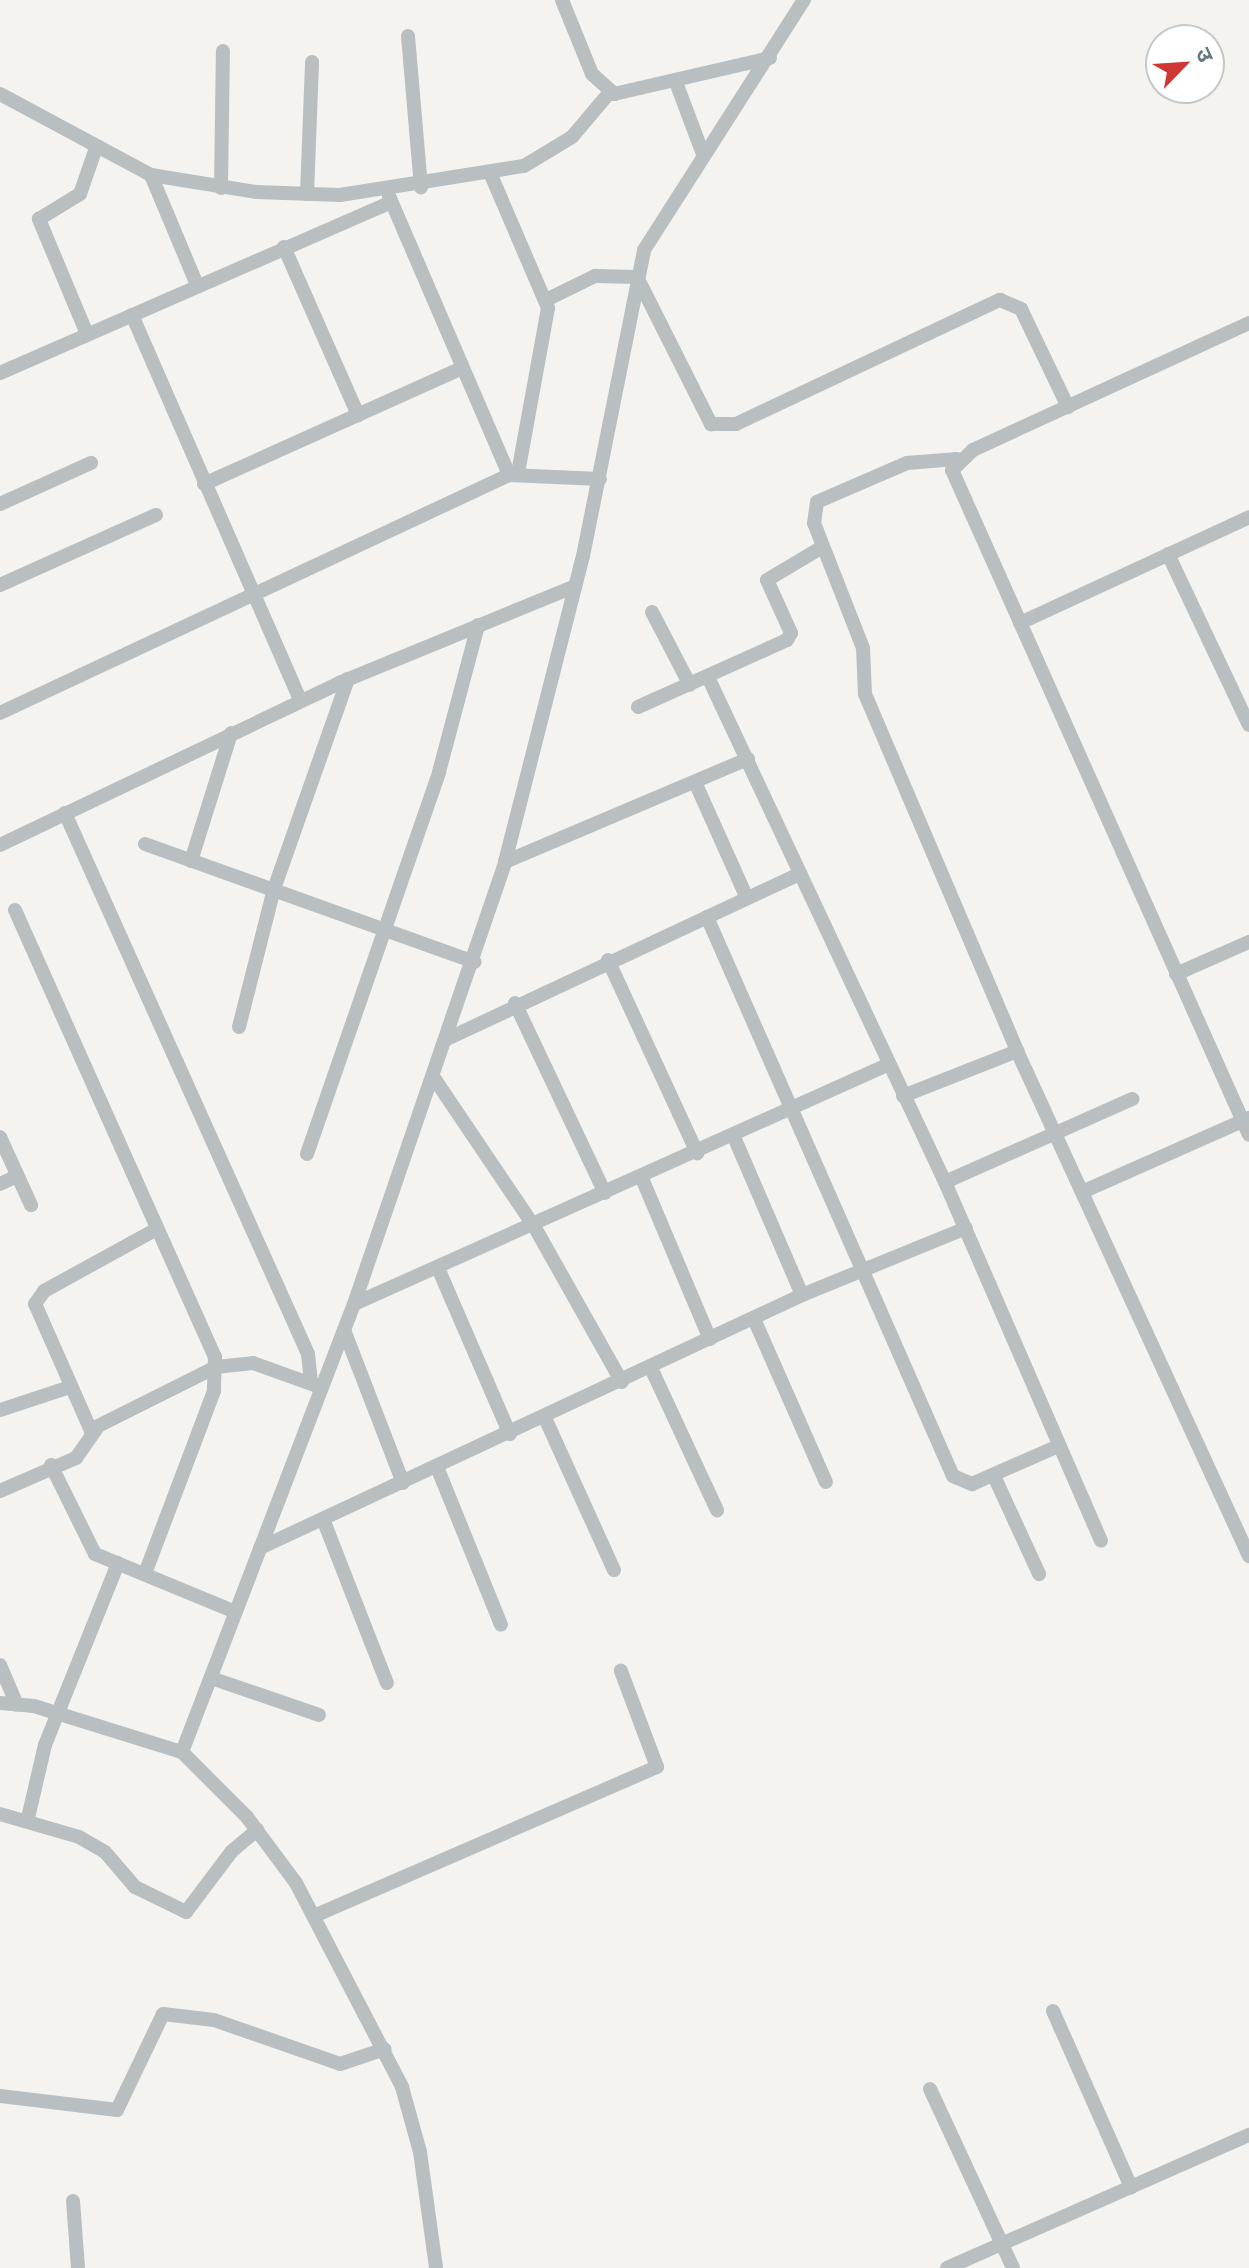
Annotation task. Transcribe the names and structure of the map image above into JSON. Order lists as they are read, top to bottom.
{
  "north": "top right"
}
